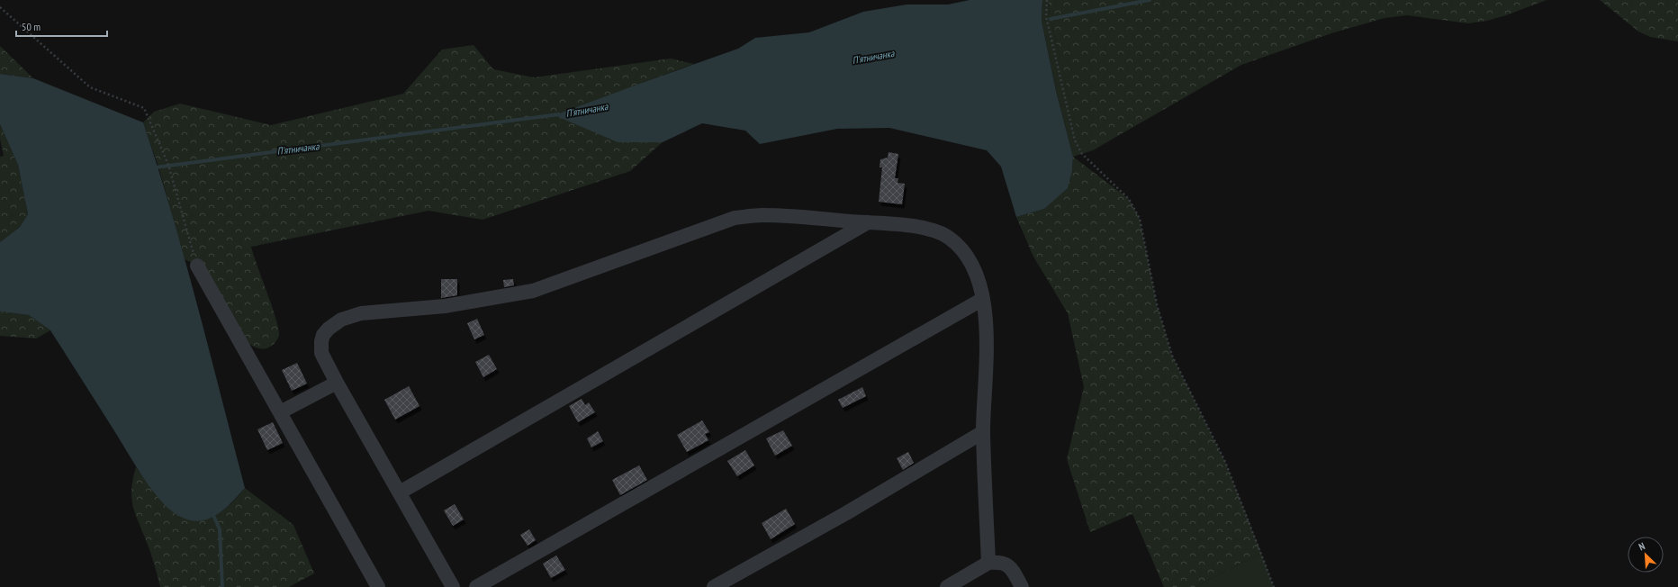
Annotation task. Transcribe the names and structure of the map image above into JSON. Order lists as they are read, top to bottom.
{
  "water": ["П'ятничанка"],
  "scale_bar": "50 m",
  "north": "top left"
}
